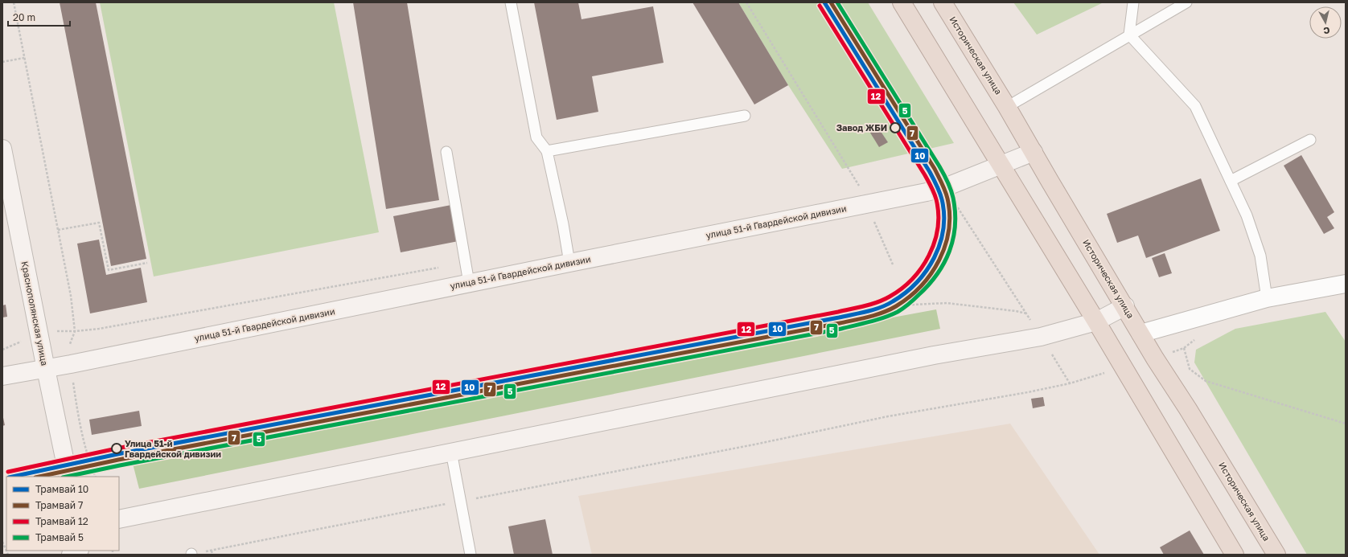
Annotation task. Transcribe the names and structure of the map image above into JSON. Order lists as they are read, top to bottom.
{
  "streets": {
    "highway": ["Историческая улица"],
    "main road": ["улица 51-й Гвардейской дивизии", "Краснополянская улица"]
  },
  "crossings": [
    ["Историческая улица", "улица 51-й Гвардейской дивизии"],
    ["улица 51-й Гвардейской дивизии", "Краснополянская улица"]
  ],
  "places": ["Завод ЖБИ", "Улица 51-й Гвардейской дивизии"],
  "lines": [
    "tram line 10",
    "tram line 7",
    "tram line 5",
    "tram line 12"
  ],
  "legend": [
    "Трамвай 10",
    "Трамвай 7",
    "Трамвай 12",
    "Трамвай 5"
  ],
  "scale_bar": "20 m",
  "north": "bottom"
}
